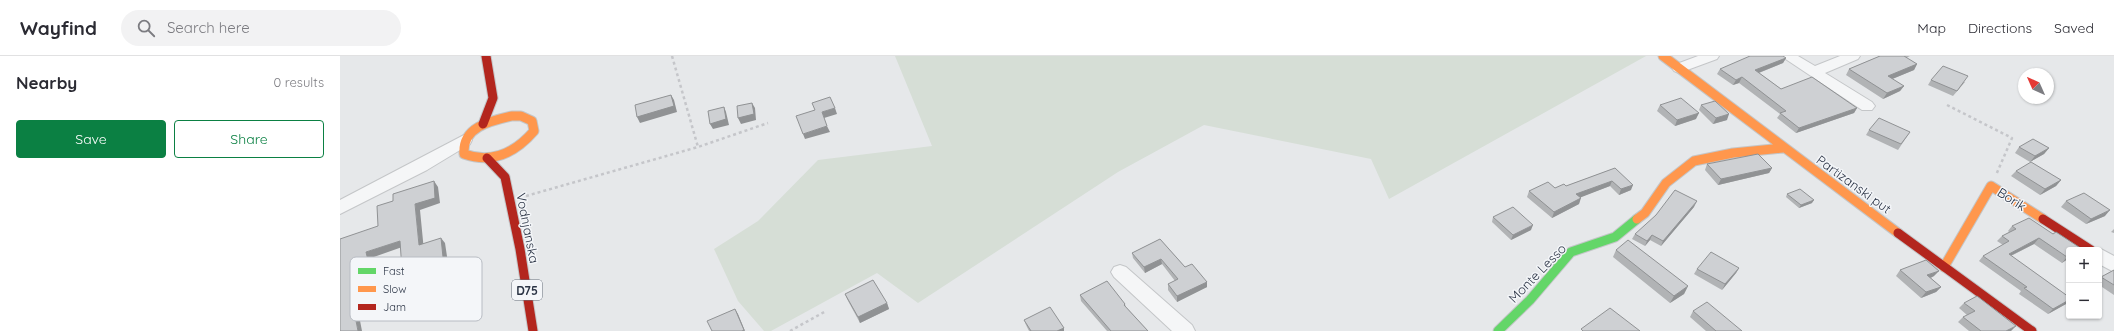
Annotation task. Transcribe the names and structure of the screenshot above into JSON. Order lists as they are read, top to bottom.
{
  "streets": {
    "street": [
      "Partizanski put",
      "Borik",
      "Vodnjanska",
      "Monte Lesso",
      "D75"
    ]
  },
  "crossings": [
    ["Partizanski put", "Borik"],
    ["Partizanski put", "Monte Lesso"]
  ],
  "legend": ["Fast", "Slow", "Jam"],
  "north": "top left",
  "page": {
    "header": "Wayfind",
    "search": "Search here",
    "nav": ["Map", "Directions", "Saved"],
    "heading": ["Nearby", "0 results"],
    "buttons": ["Save", "Share"],
    "map_buttons": ["+", "−"]
  }
}
